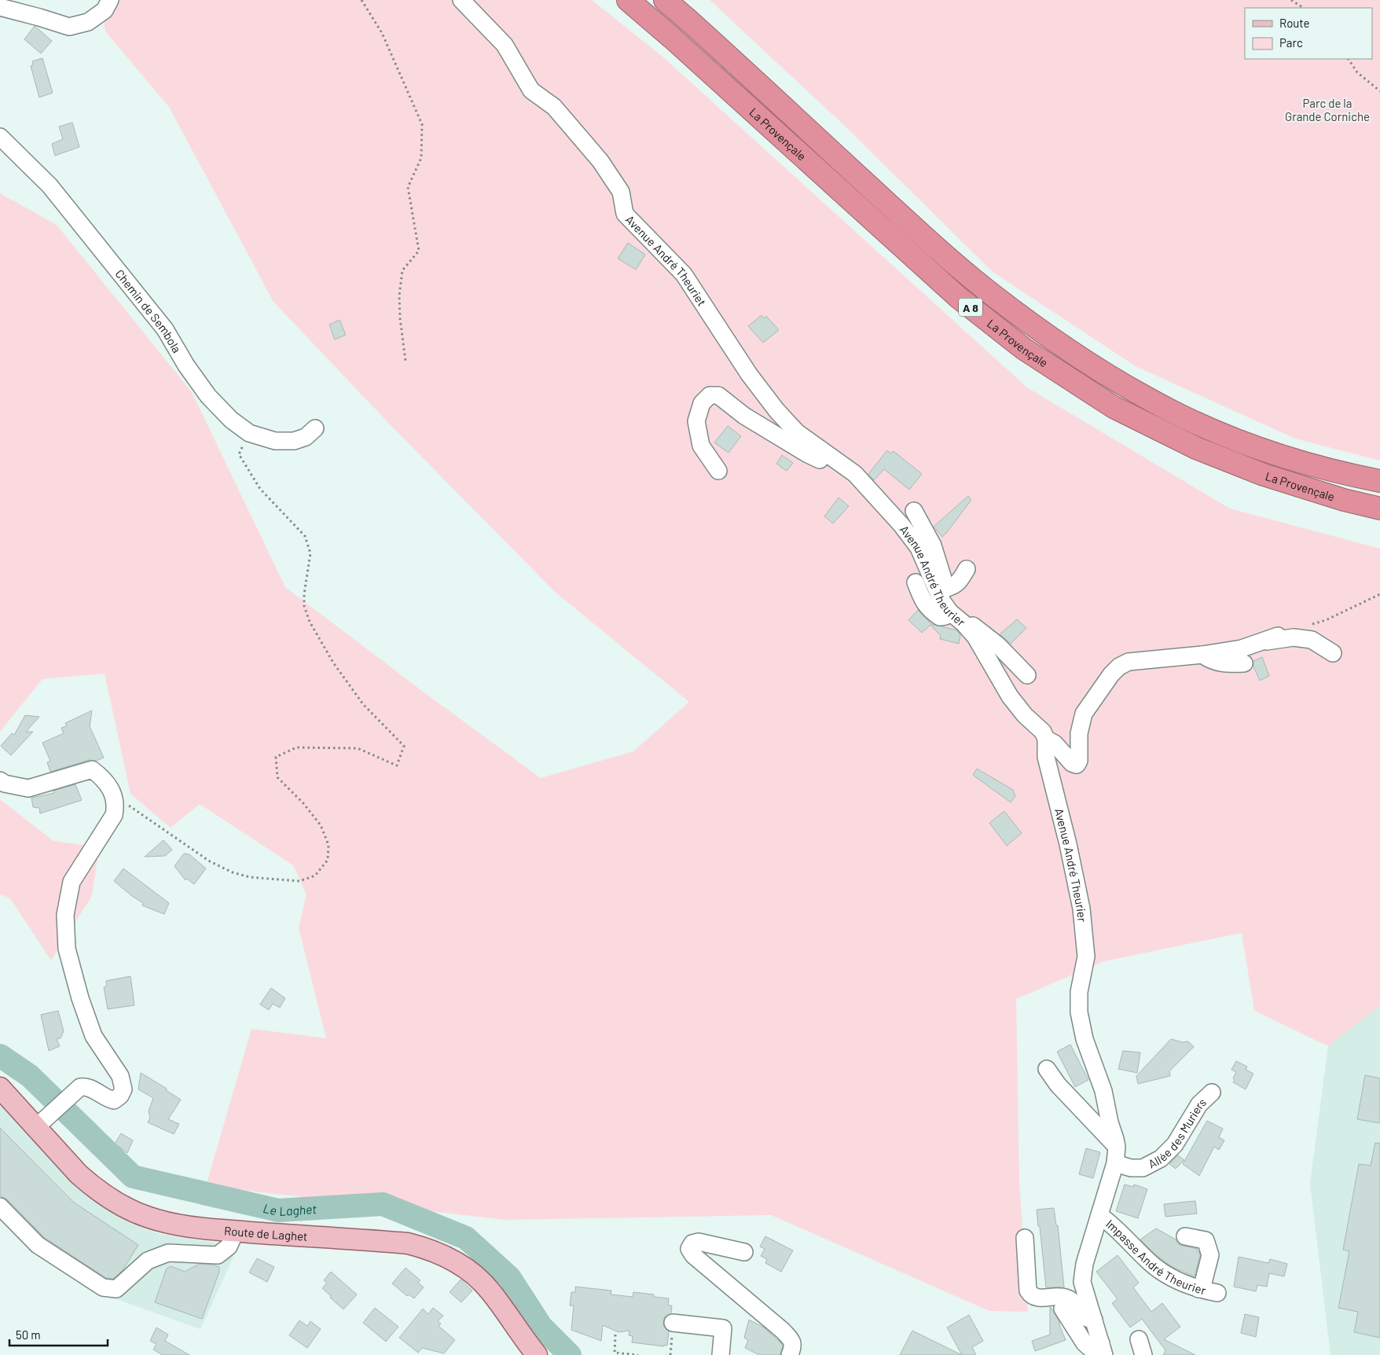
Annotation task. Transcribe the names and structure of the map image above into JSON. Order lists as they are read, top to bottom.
{
  "streets": {
    "highway": ["La Provençale", "A 8"],
    "main road": ["Route de Laghet"],
    "street": [
      "Avenue André Theuriet",
      "Chemin de Sembola",
      "Avenue André Theurier",
      "Allée des Muriers",
      "Impasse André Theurier"
    ]
  },
  "crossings": [
    ["Avenue André Theuriet", "Avenue André Theurier"],
    ["Avenue André Theurier", "Allée des Muriers"],
    ["Avenue André Theurier", "Impasse André Theurier"]
  ],
  "water": ["Le Laghet"],
  "parks": ["Parc de la Grande Corniche"],
  "legend": ["Route", "Parc"],
  "scale_bar": "50 m"
}
